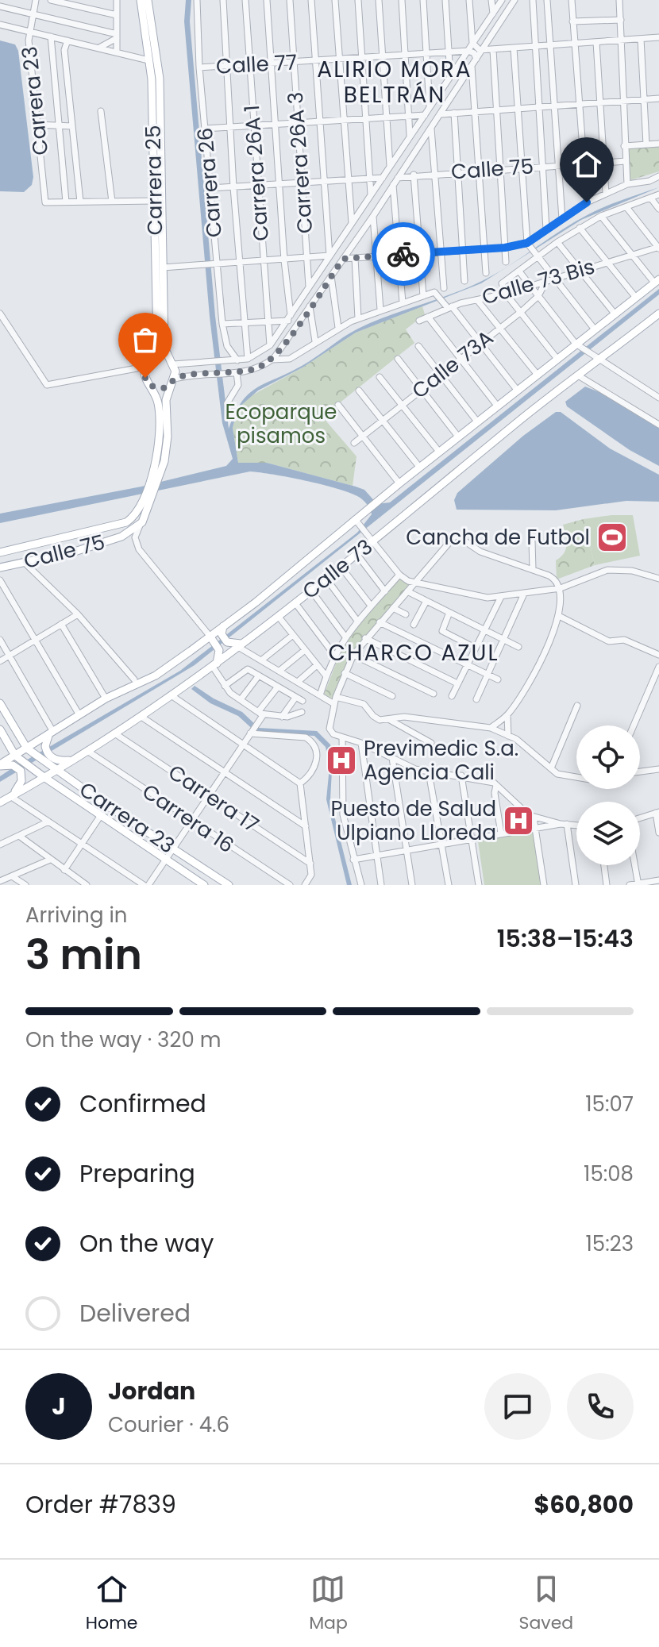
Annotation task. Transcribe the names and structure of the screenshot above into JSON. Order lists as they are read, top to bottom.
{
  "streets": {
    "main road": [
      "Carrera 23",
      "Calle 75",
      "Carrera 25",
      "Calle 73"
    ],
    "street": [
      "Calle 77",
      "Carrera 26A 3",
      "Carrera 26A 1",
      "Carrera 26",
      "Calle 73 Bis",
      "Calle 73A",
      "Carrera 17",
      "Carrera 16"
    ]
  },
  "crossings": [
    ["Calle 77", "Carrera 26A 3"],
    ["Calle 77", "Carrera 26A 1"],
    ["Calle 77", "Carrera 26"],
    ["Carrera 23", "Calle 73"],
    ["Calle 75", "Carrera 25"],
    ["Calle 73 Bis", "Calle 73A"],
    ["Calle 73", "Carrera 17"],
    ["Calle 73", "Carrera 16"]
  ],
  "districts": ["ALIRIO MORA BELTRÁN", "CHARCO AZUL"],
  "parks": ["Ecoparque pisamos"],
  "places": {
    "sports": ["Cancha de Futbol"],
    "hospital": ["Previmedic S.a. Agencia Cali", "Puesto de Salud Ulpiano Lloreda"]
  },
  "page": {
    "heading": ["3 min", "Arriving in", "15:38–15:43"],
    "panel": [
      "Jordan",
      "Courier · 4.6",
      "Order #7839",
      "$60,800"
    ],
    "bar": "On the way · 320 m",
    "list": [
      ["Confirmed", "15:07"],
      ["Preparing", "15:08"],
      ["On the way", "15:23"],
      "Delivered"
    ],
    "round": "J",
    "tabs": ["Home", "Map", "Saved"]
  }
}
